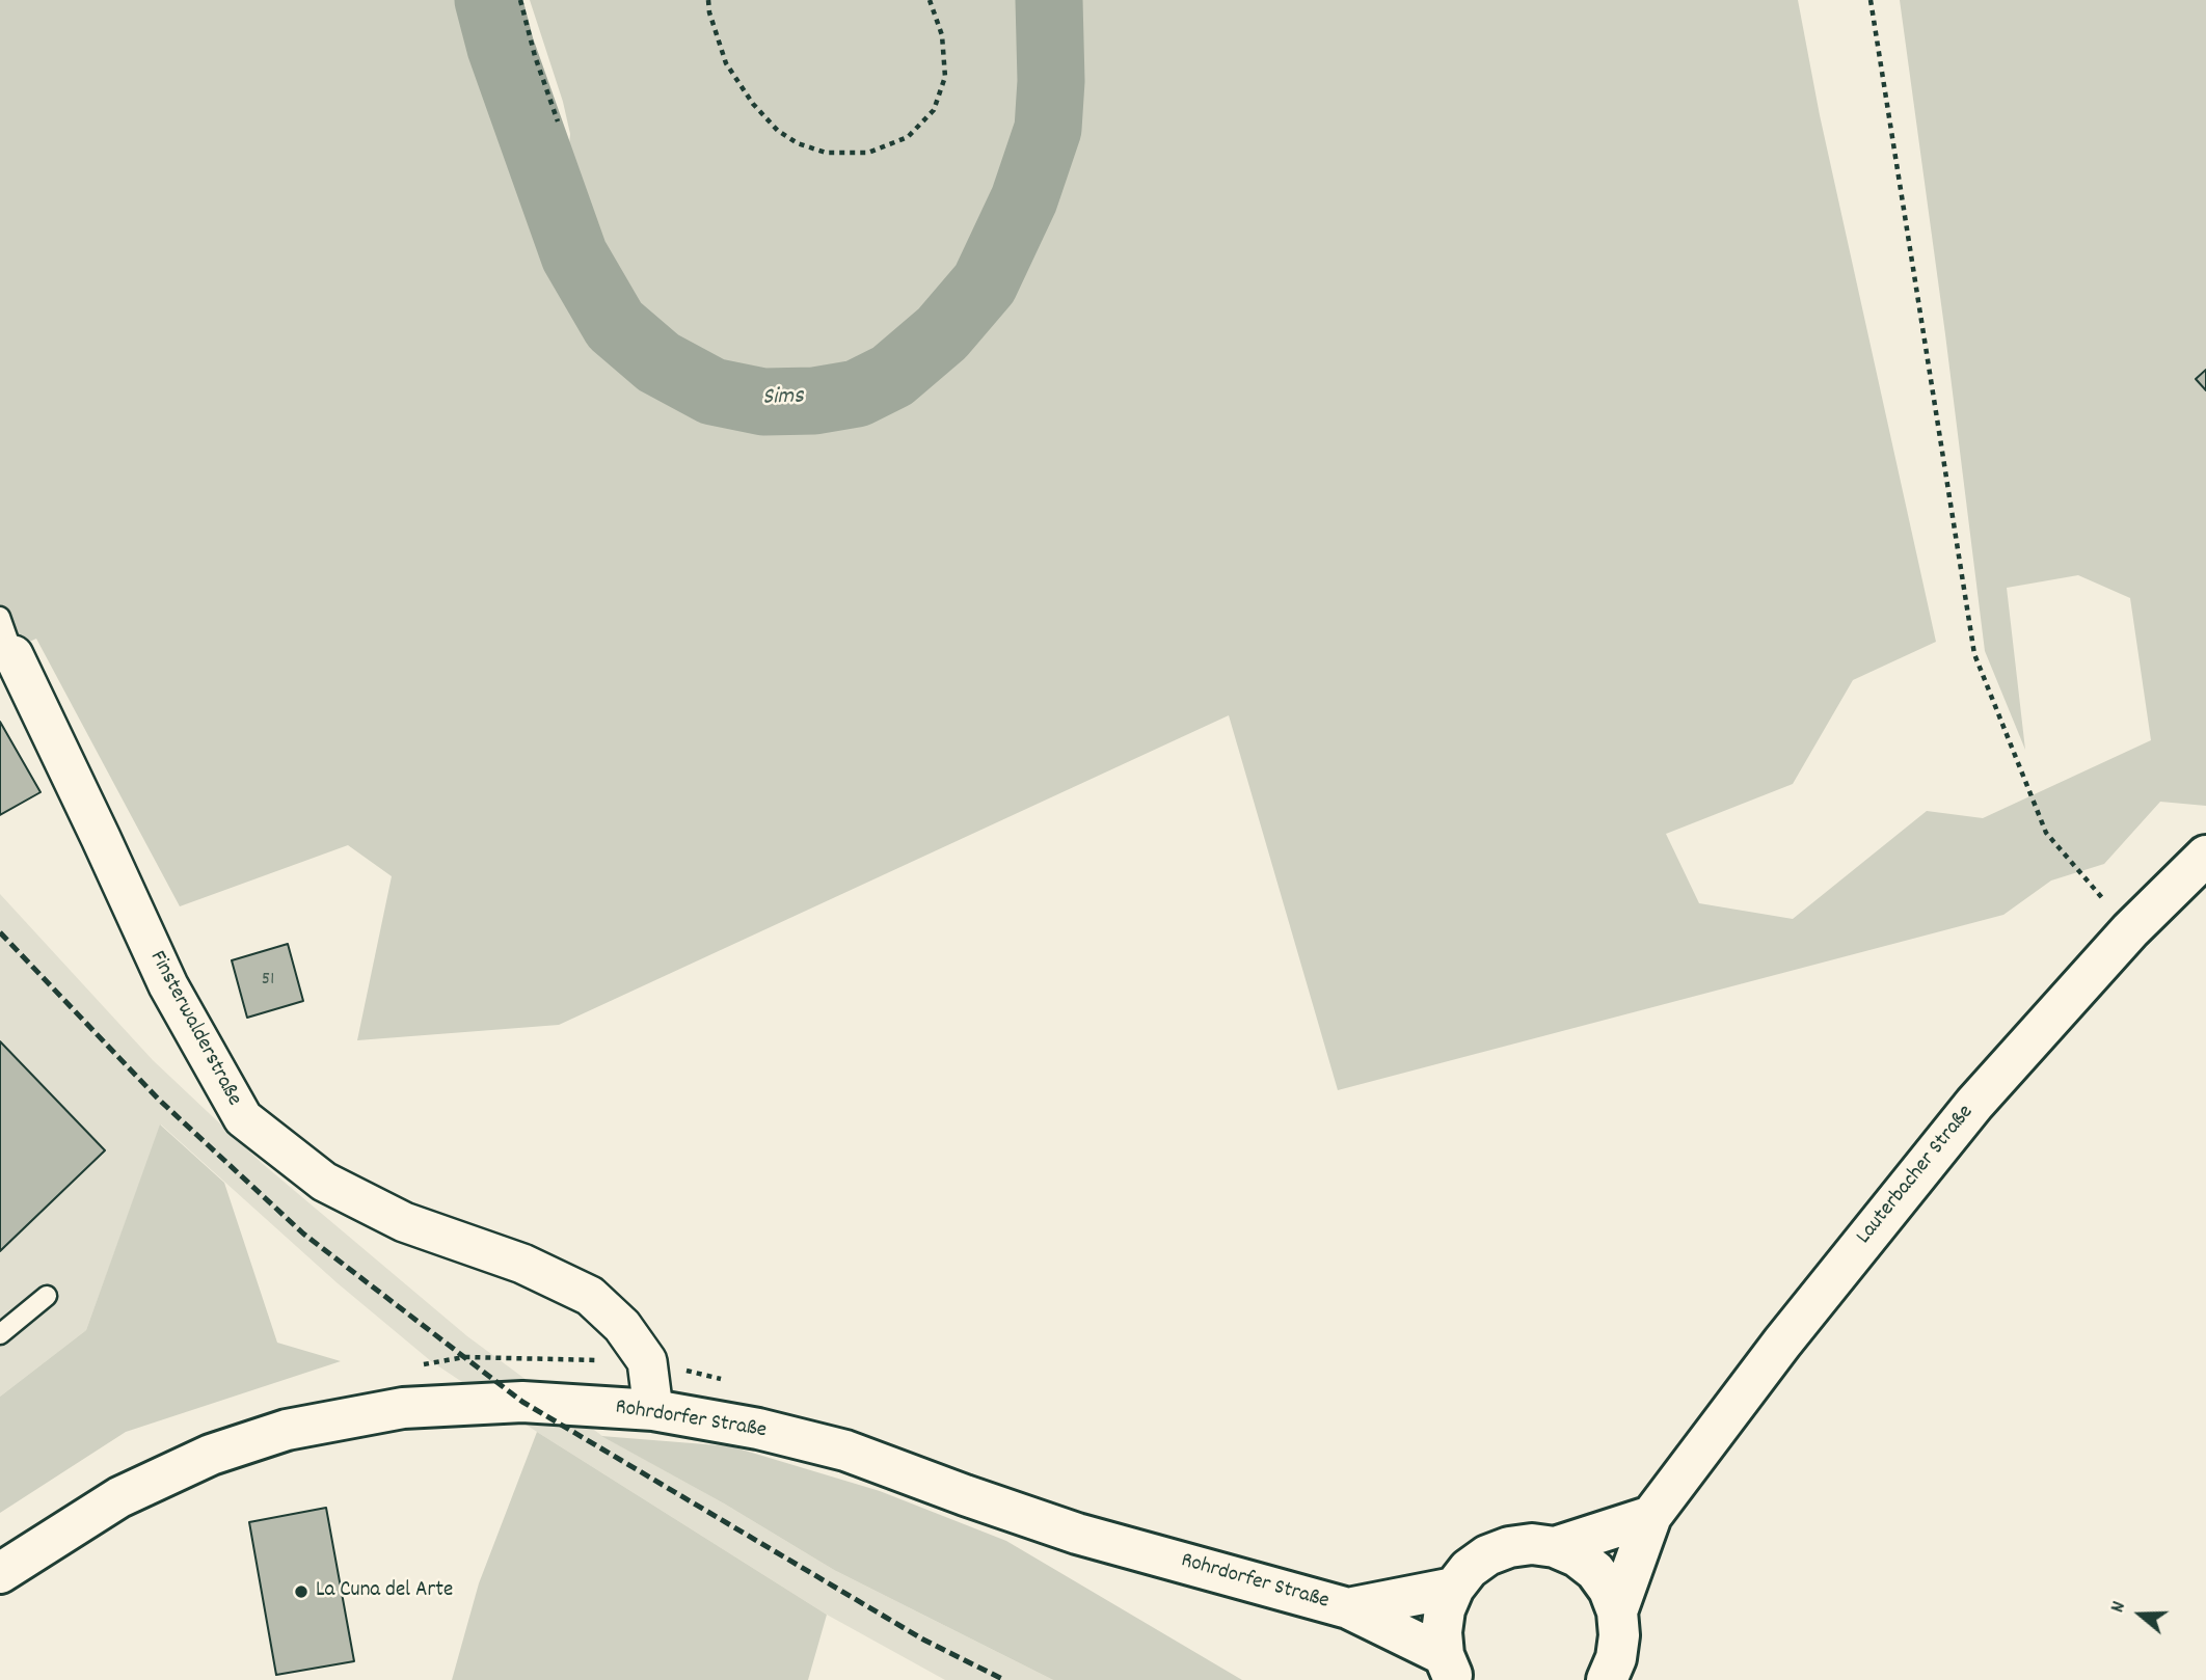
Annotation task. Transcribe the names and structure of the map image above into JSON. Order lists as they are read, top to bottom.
{
  "streets": {
    "main road": ["Lauterbacher Straße", "Rohrdorfer Straße"],
    "street": ["Finsterwalderstraße"]
  },
  "crossings": [
    ["Finsterwalderstraße", "Rohrdorfer Straße"]
  ],
  "water": ["Sims"],
  "places": ["La Cuna del Arte"],
  "house_numbers": ["51"],
  "north": "left"
}
